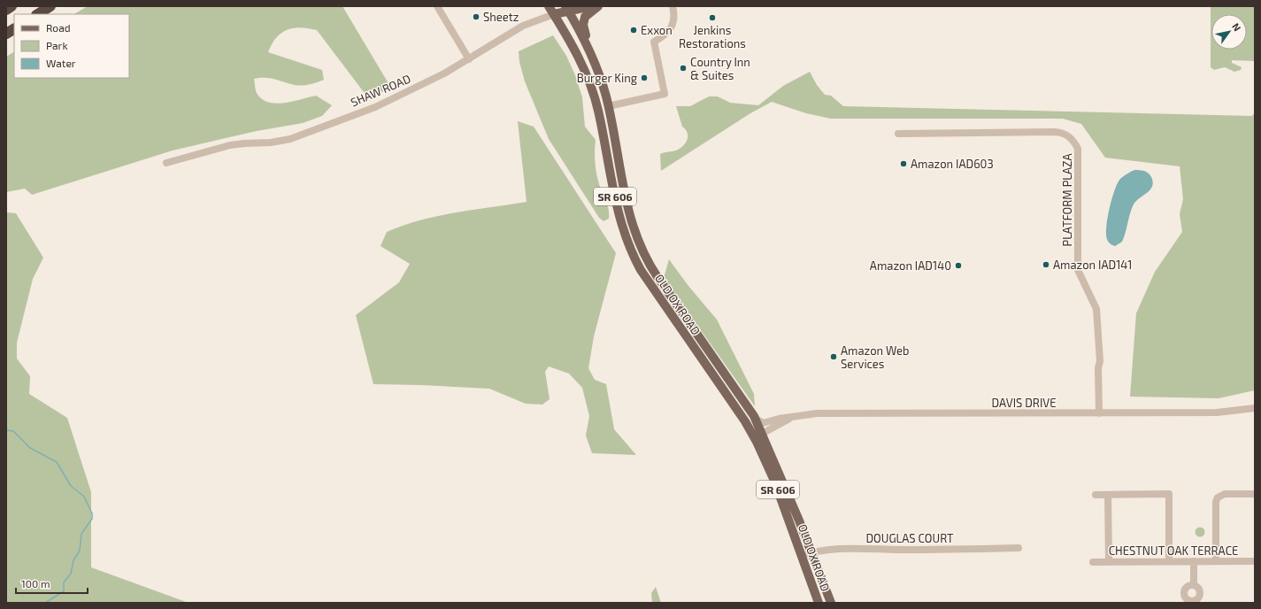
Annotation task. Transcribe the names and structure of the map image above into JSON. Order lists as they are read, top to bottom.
{
  "streets": {
    "main road": ["SHAW ROAD", "SR 606", "OLD OX ROAD"],
    "street": [
      "PLATFORM PLAZA",
      "DAVIS DRIVE",
      "DOUGLAS COURT",
      "CHESTNUT OAK TERRACE"
    ]
  },
  "crossings": [
    ["SHAW ROAD", "OLD OX ROAD"],
    ["PLATFORM PLAZA", "DAVIS DRIVE"],
    ["OLD OX ROAD", "DAVIS DRIVE"],
    ["OLD OX ROAD", "DOUGLAS COURT"]
  ],
  "places": [
    "Sheetz",
    "Jenkins Restorations",
    "Exxon",
    "Country Inn & Suites",
    "Burger King",
    "Amazon IAD603",
    "Amazon IAD141",
    "Amazon IAD140",
    "Amazon Web Services"
  ],
  "legend": ["Road", "Park", "Water"],
  "scale_bar": "100 m",
  "north": "top right"
}
